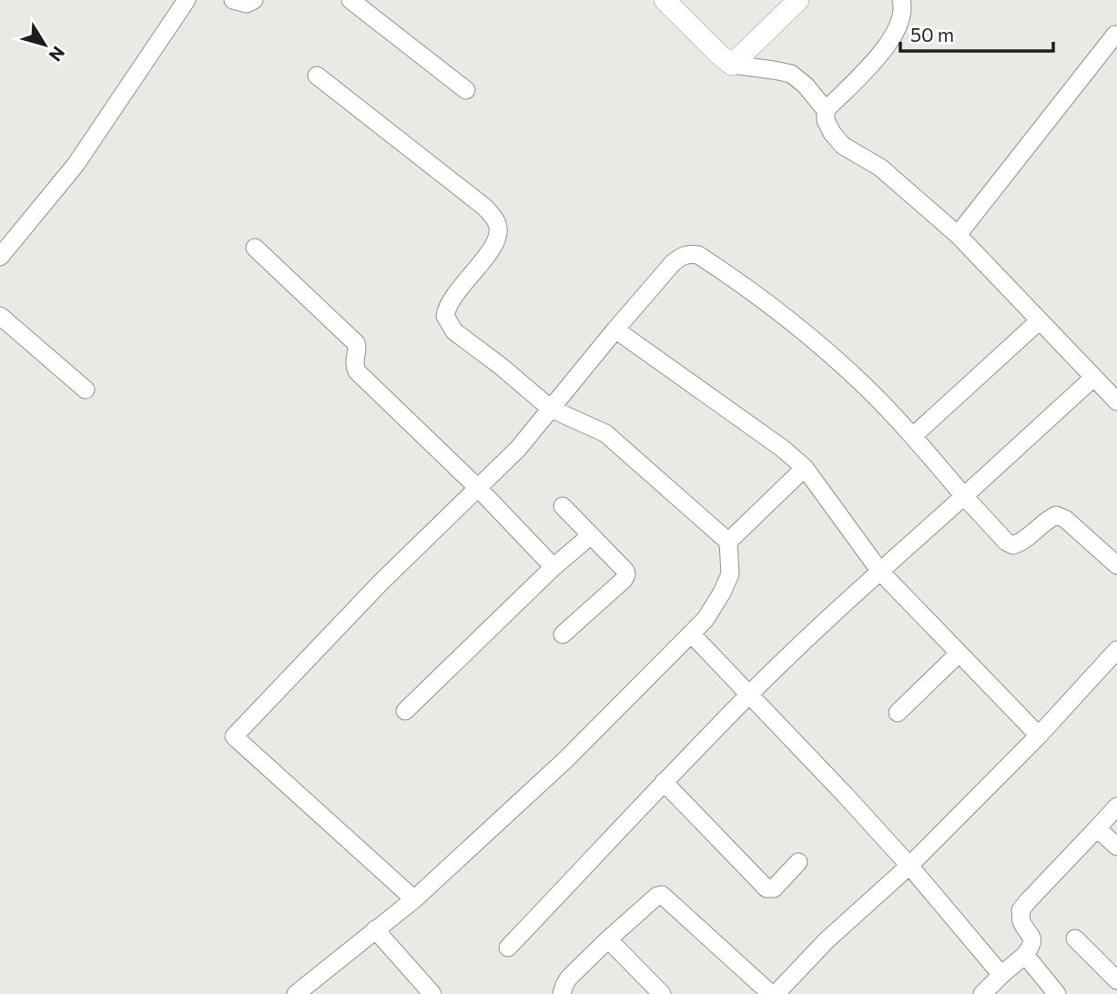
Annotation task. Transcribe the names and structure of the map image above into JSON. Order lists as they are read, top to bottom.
{
  "scale_bar": "50 m",
  "north": "bottom right"
}
